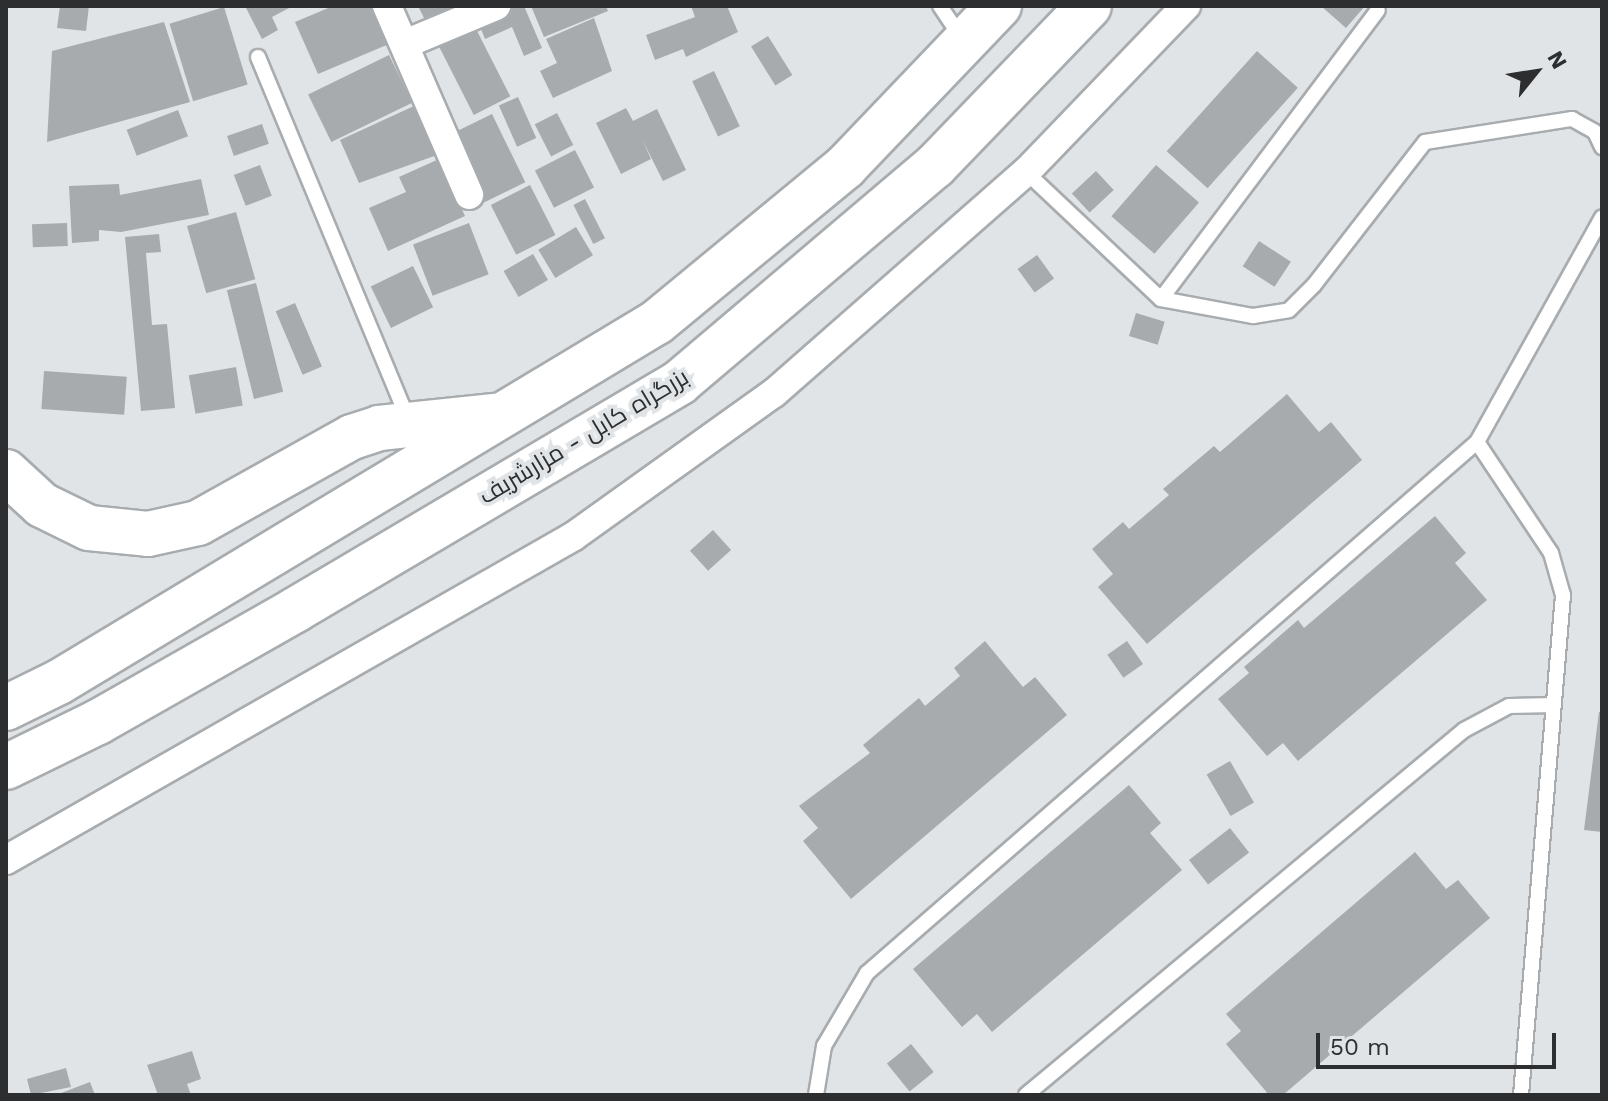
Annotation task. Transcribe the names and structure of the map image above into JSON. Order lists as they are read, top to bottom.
{
  "streets": {
    "highway": ["بزرگراه کابل - مزارشریف"]
  },
  "scale_bar": "50 m",
  "north": "top right"
}
